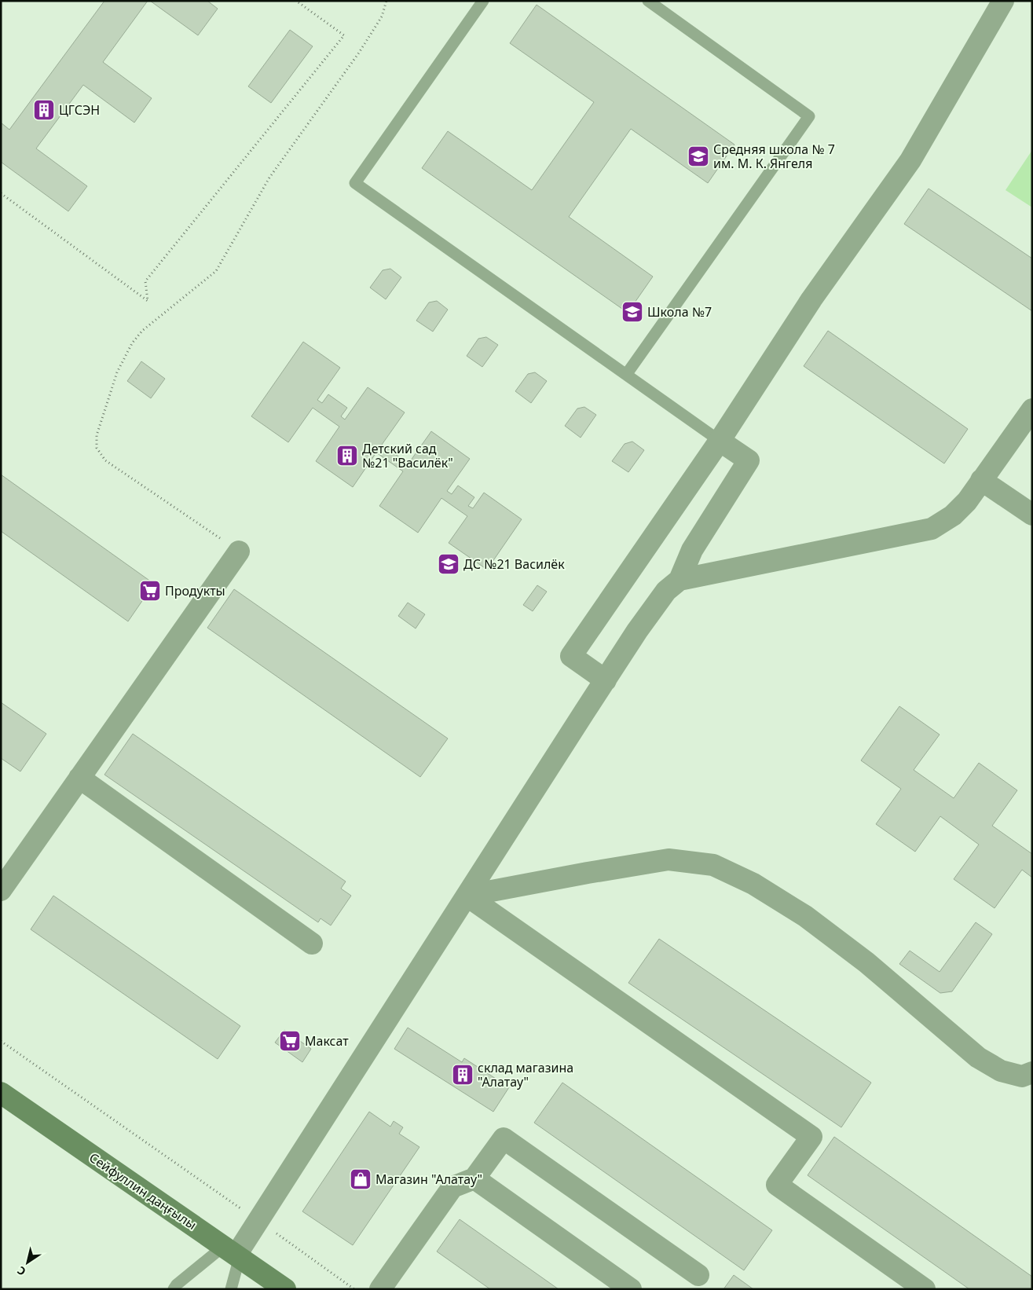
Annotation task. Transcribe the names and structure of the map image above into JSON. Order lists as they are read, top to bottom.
{
  "streets": {
    "street": ["Сейфуллин даңғылы"]
  },
  "places": {
    "building": ["ЦГСЭН", "Детский сад №21 \"Василёк\"", "склад магазина \"Алатау\""],
    "school or university": ["Средняя школа № 7 им. М. К. Янгеля", "Школа №7", "ДС №21 Василёк"],
    "supermarket": ["Продукты", "Максат"],
    "shop": ["Магазин \"Алатау\""]
  },
  "north": "bottom left"
}
